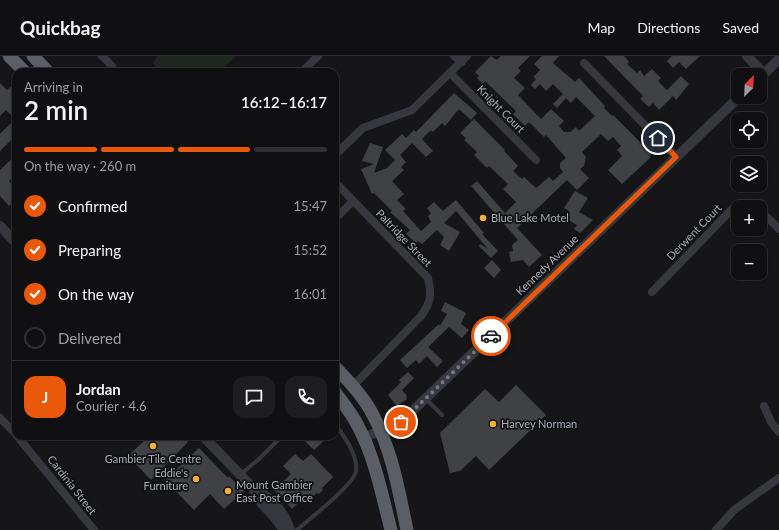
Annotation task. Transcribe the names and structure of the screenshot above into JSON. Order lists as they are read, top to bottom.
{
  "streets": {
    "street": [
      "Knight Court",
      "Derwent Court",
      "Paltridge Street",
      "Kennedy Avenue",
      "Cardinia Street"
    ]
  },
  "places": [
    "Blue Lake Motel",
    "Harvey Norman",
    "Gambier Tile Centre",
    "Eddie's Furniture",
    "Mount Gambier East Post Office"
  ],
  "north": "top right",
  "page": {
    "header": "Quickbag",
    "nav": ["Map", "Directions", "Saved"],
    "map_buttons": ["+", "−"],
    "heading": ["2 min", "Arriving in", "16:12–16:17"],
    "panel": ["Jordan", "Courier · 4.6"],
    "bar": "On the way · 260 m",
    "list": [
      ["Confirmed", "15:47"],
      ["Preparing", "15:52"],
      ["On the way", "16:01"],
      "Delivered"
    ],
    "round": "J"
  }
}
